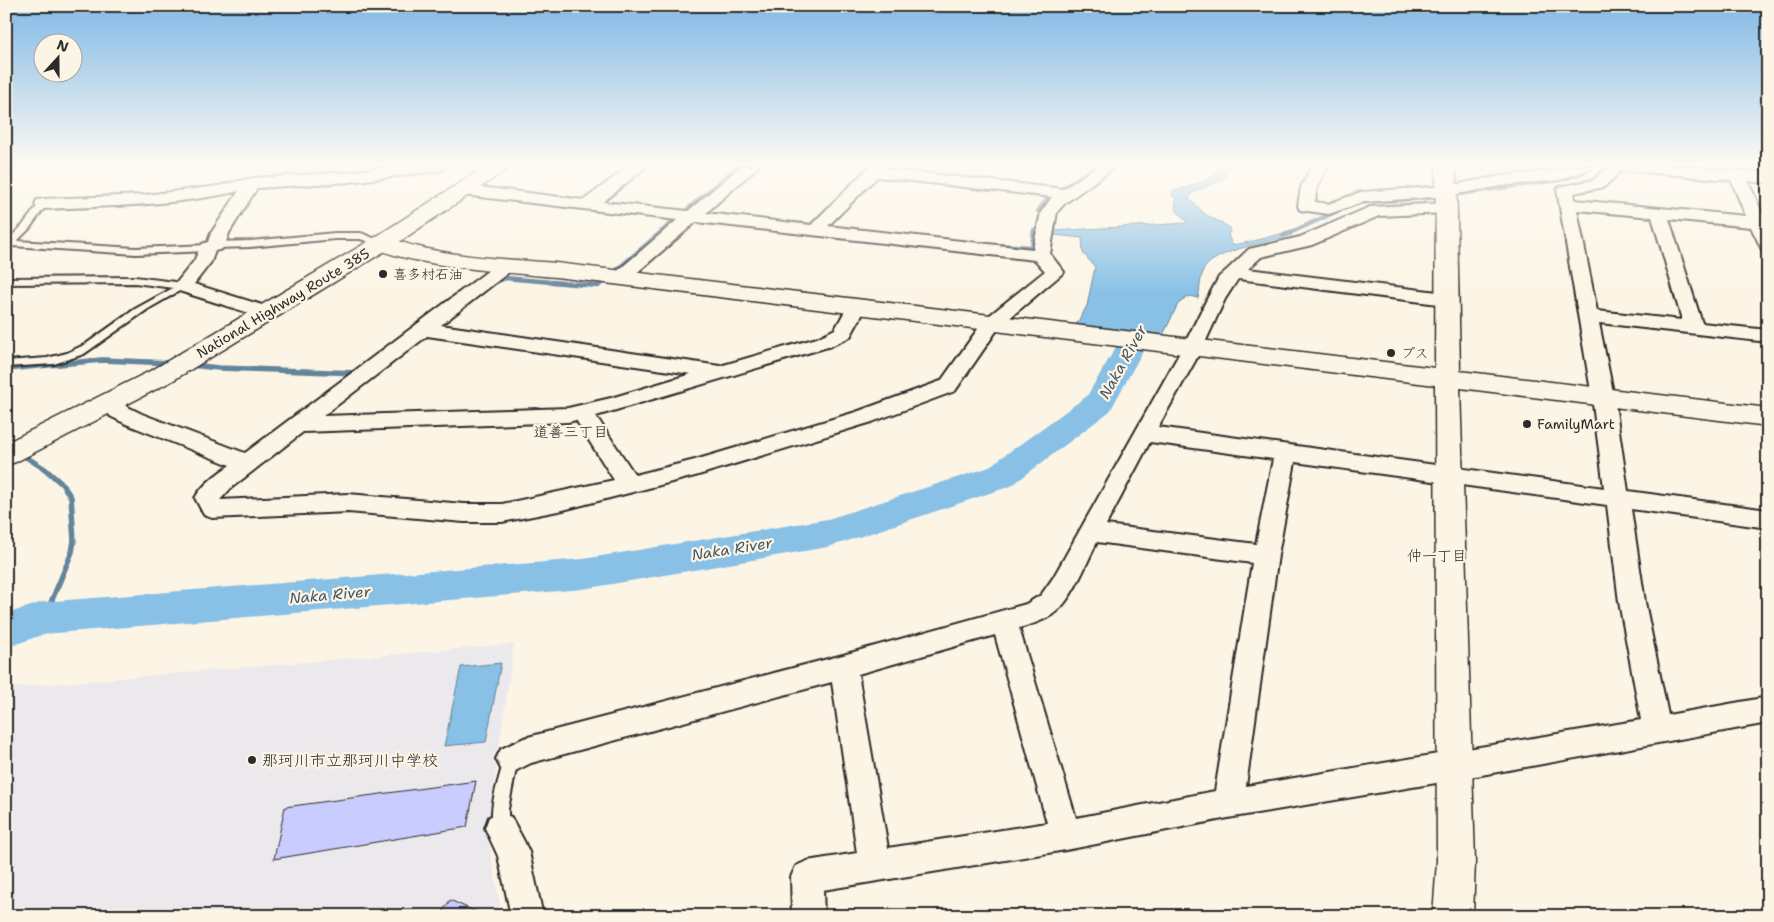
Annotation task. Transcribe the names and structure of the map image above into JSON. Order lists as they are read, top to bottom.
{
  "streets": {
    "main road": ["National Highway Route 385"]
  },
  "districts": ["道善三丁目", "仲一丁目"],
  "water": ["Naka River"],
  "places": [
    "喜多村石油",
    "プス",
    "FamilyMart",
    "那珂川市立那珂川中学校"
  ],
  "north": "top"
}
